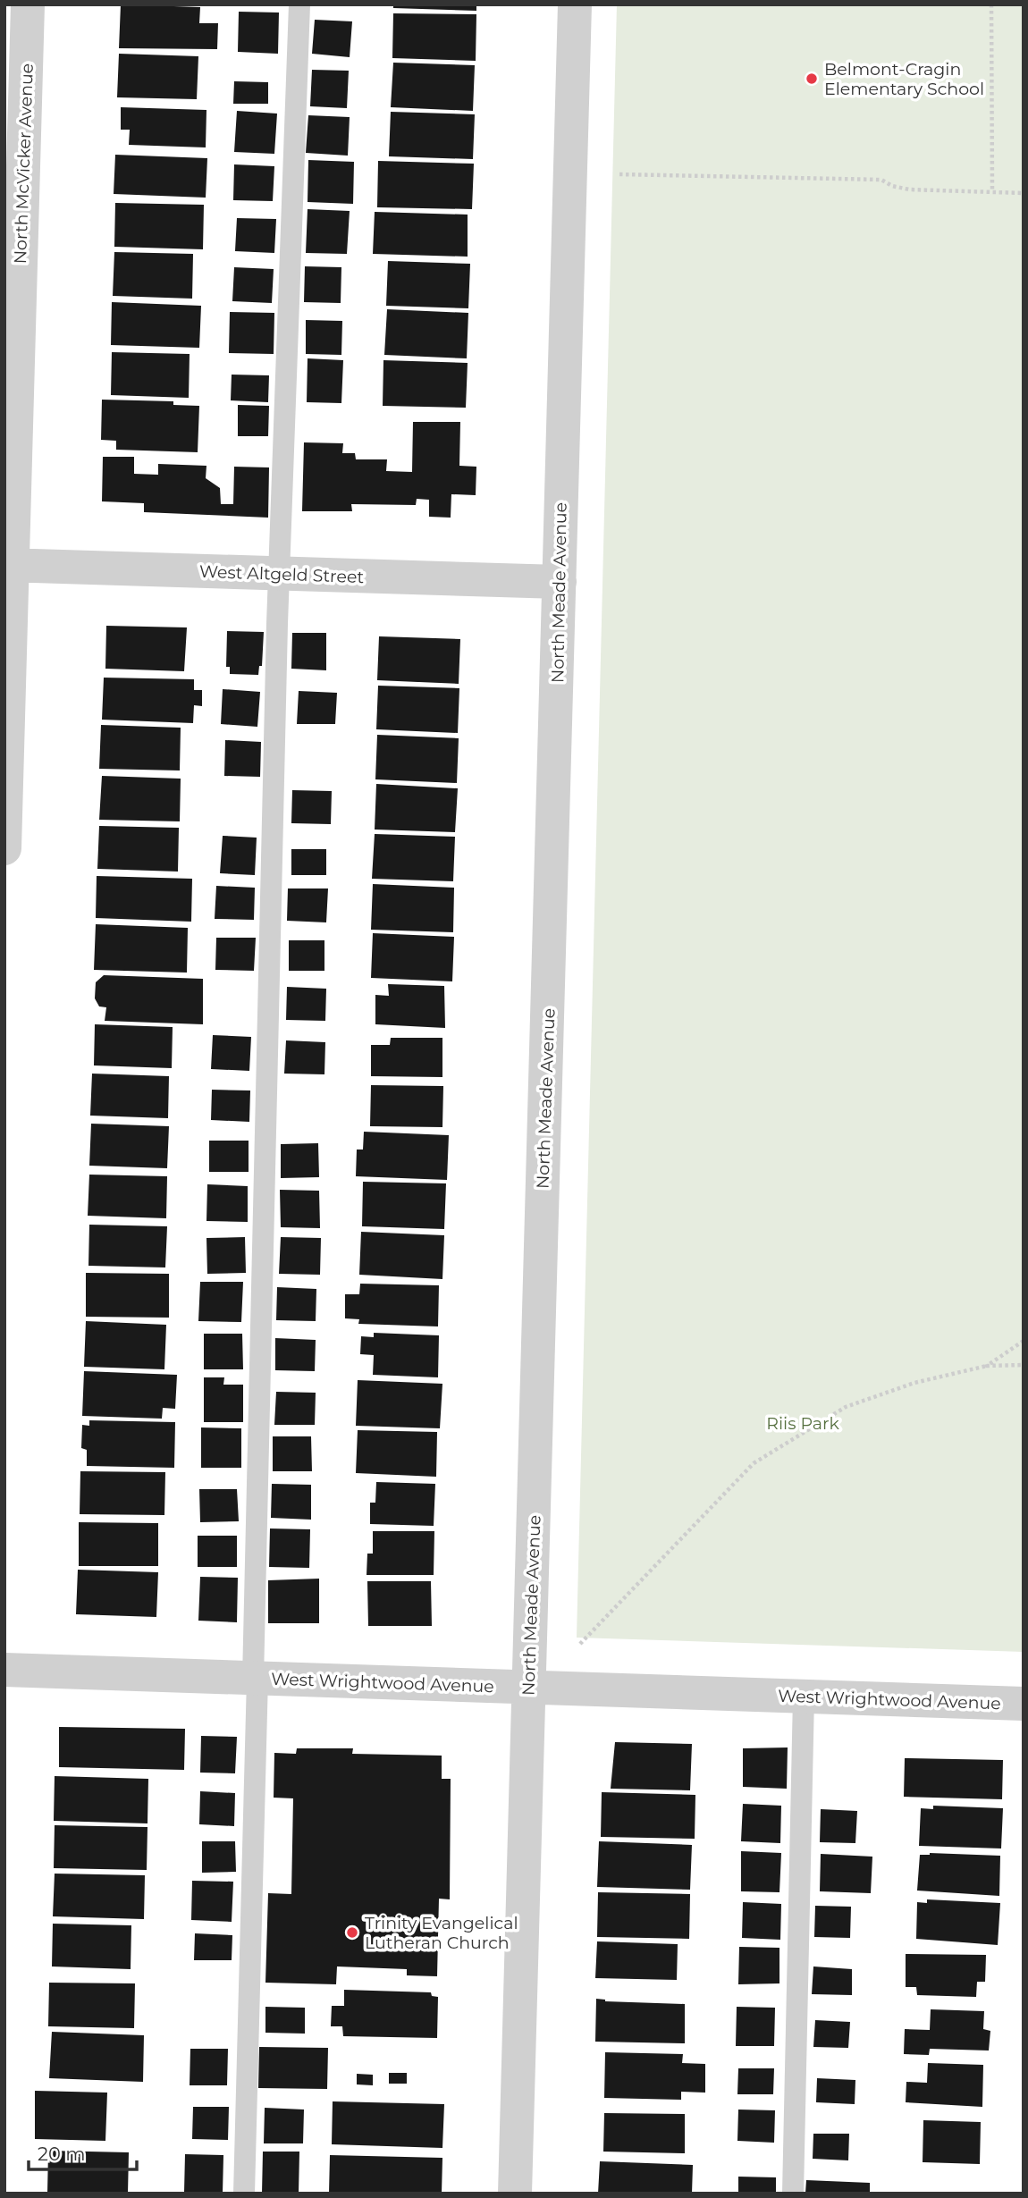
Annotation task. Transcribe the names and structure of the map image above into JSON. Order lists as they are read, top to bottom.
{
  "streets": {
    "street": [
      "North McVicker Avenue",
      "West Altgeld Street",
      "North Meade Avenue",
      "West Wrightwood Avenue"
    ]
  },
  "crossings": [
    ["North McVicker Avenue", "West Altgeld Street"],
    ["West Altgeld Street", "North Meade Avenue"],
    ["North Meade Avenue", "West Wrightwood Avenue"]
  ],
  "parks": ["Riis Park"],
  "places": ["Belmont-Cragin Elementary School", "Trinity Evangelical Lutheran Church"],
  "scale_bar": "20 m"
}
